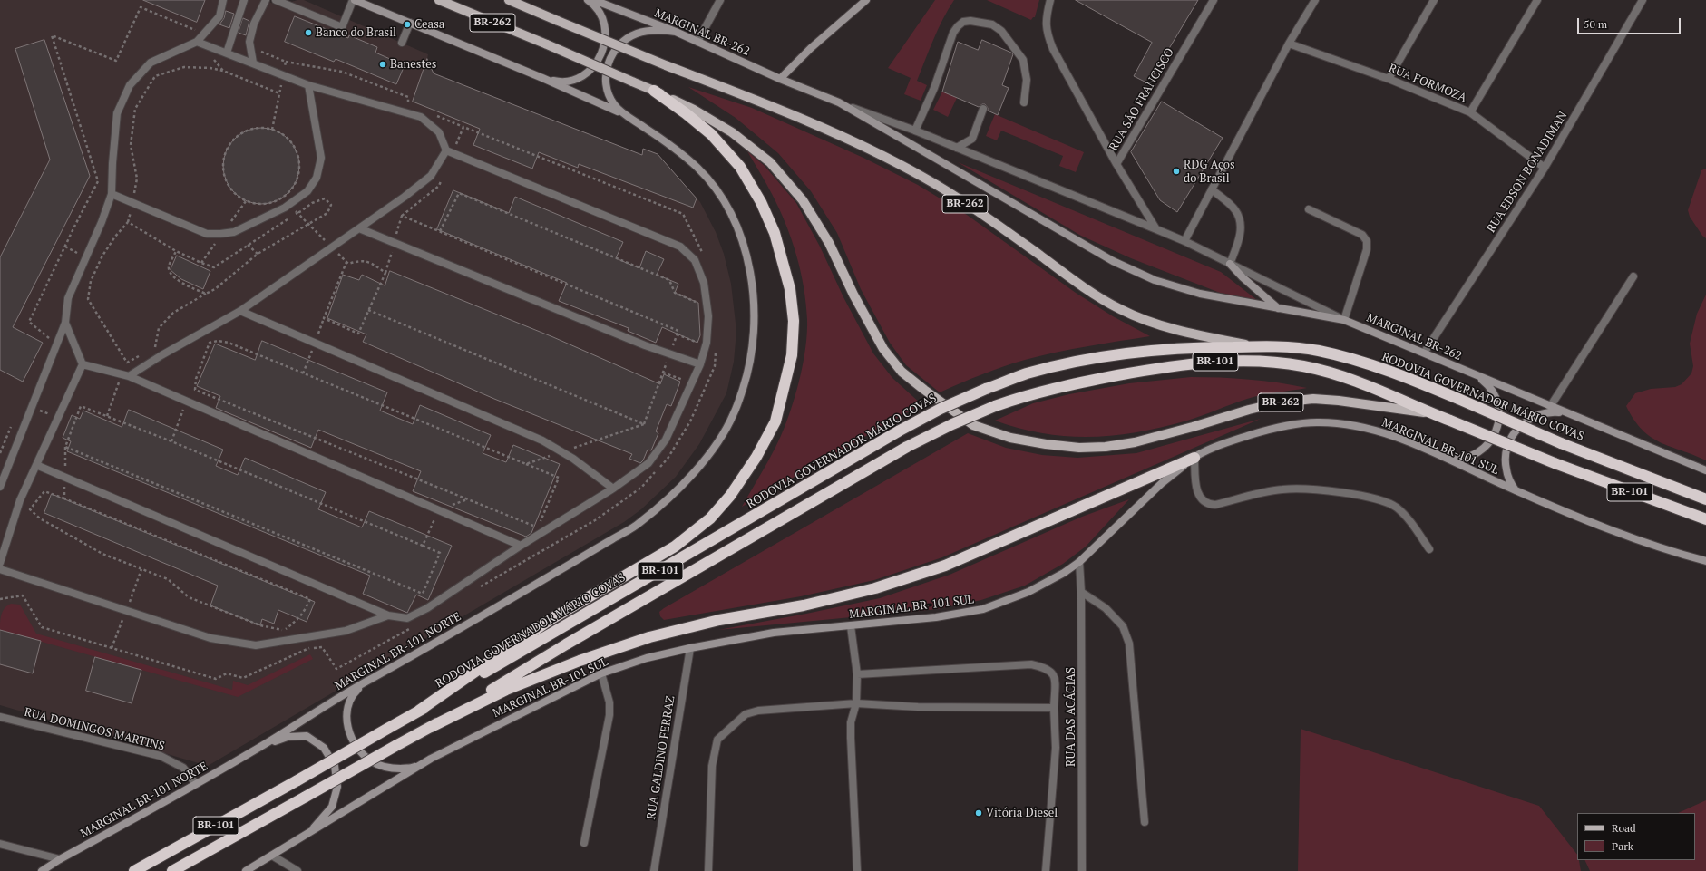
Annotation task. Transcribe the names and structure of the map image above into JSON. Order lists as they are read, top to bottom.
{
  "streets": {
    "highway": ["BR-101", "RODOVIA GOVERNADOR MÁRIO COVAS"],
    "main road": [
      "BR-262",
      "MARGINAL BR-262",
      "MARGINAL BR-101 SUL",
      "MARGINAL BR-101 NORTE"
    ],
    "street": [
      "RUA FORMOZA",
      "RUA SÃO FRANCISCO",
      "RUA EDSON BONADIMAN",
      "RUA DAS ACÁCIAS",
      "RUA DOMINGOS MARTINS",
      "RUA GALDINO FERRAZ"
    ]
  },
  "crossings": [
    ["BR-262", "BR-101"],
    ["BR-262", "RODOVIA GOVERNADOR MÁRIO COVAS"],
    ["MARGINAL BR-262", "RUA EDSON BONADIMAN"],
    ["RUA FORMOZA", "RUA EDSON BONADIMAN"],
    ["MARGINAL BR-101 SUL", "RUA DAS ACÁCIAS"],
    ["MARGINAL BR-101 SUL", "RUA GALDINO FERRAZ"],
    ["MARGINAL BR-101 NORTE", "RUA DOMINGOS MARTINS"]
  ],
  "places": [
    "Ceasa",
    "Banco do Brasil",
    "Banestes",
    "RDG Aços do Brasil",
    "Vitória Diesel"
  ],
  "legend": ["Road", "Park"],
  "scale_bar": "50 m"
}
